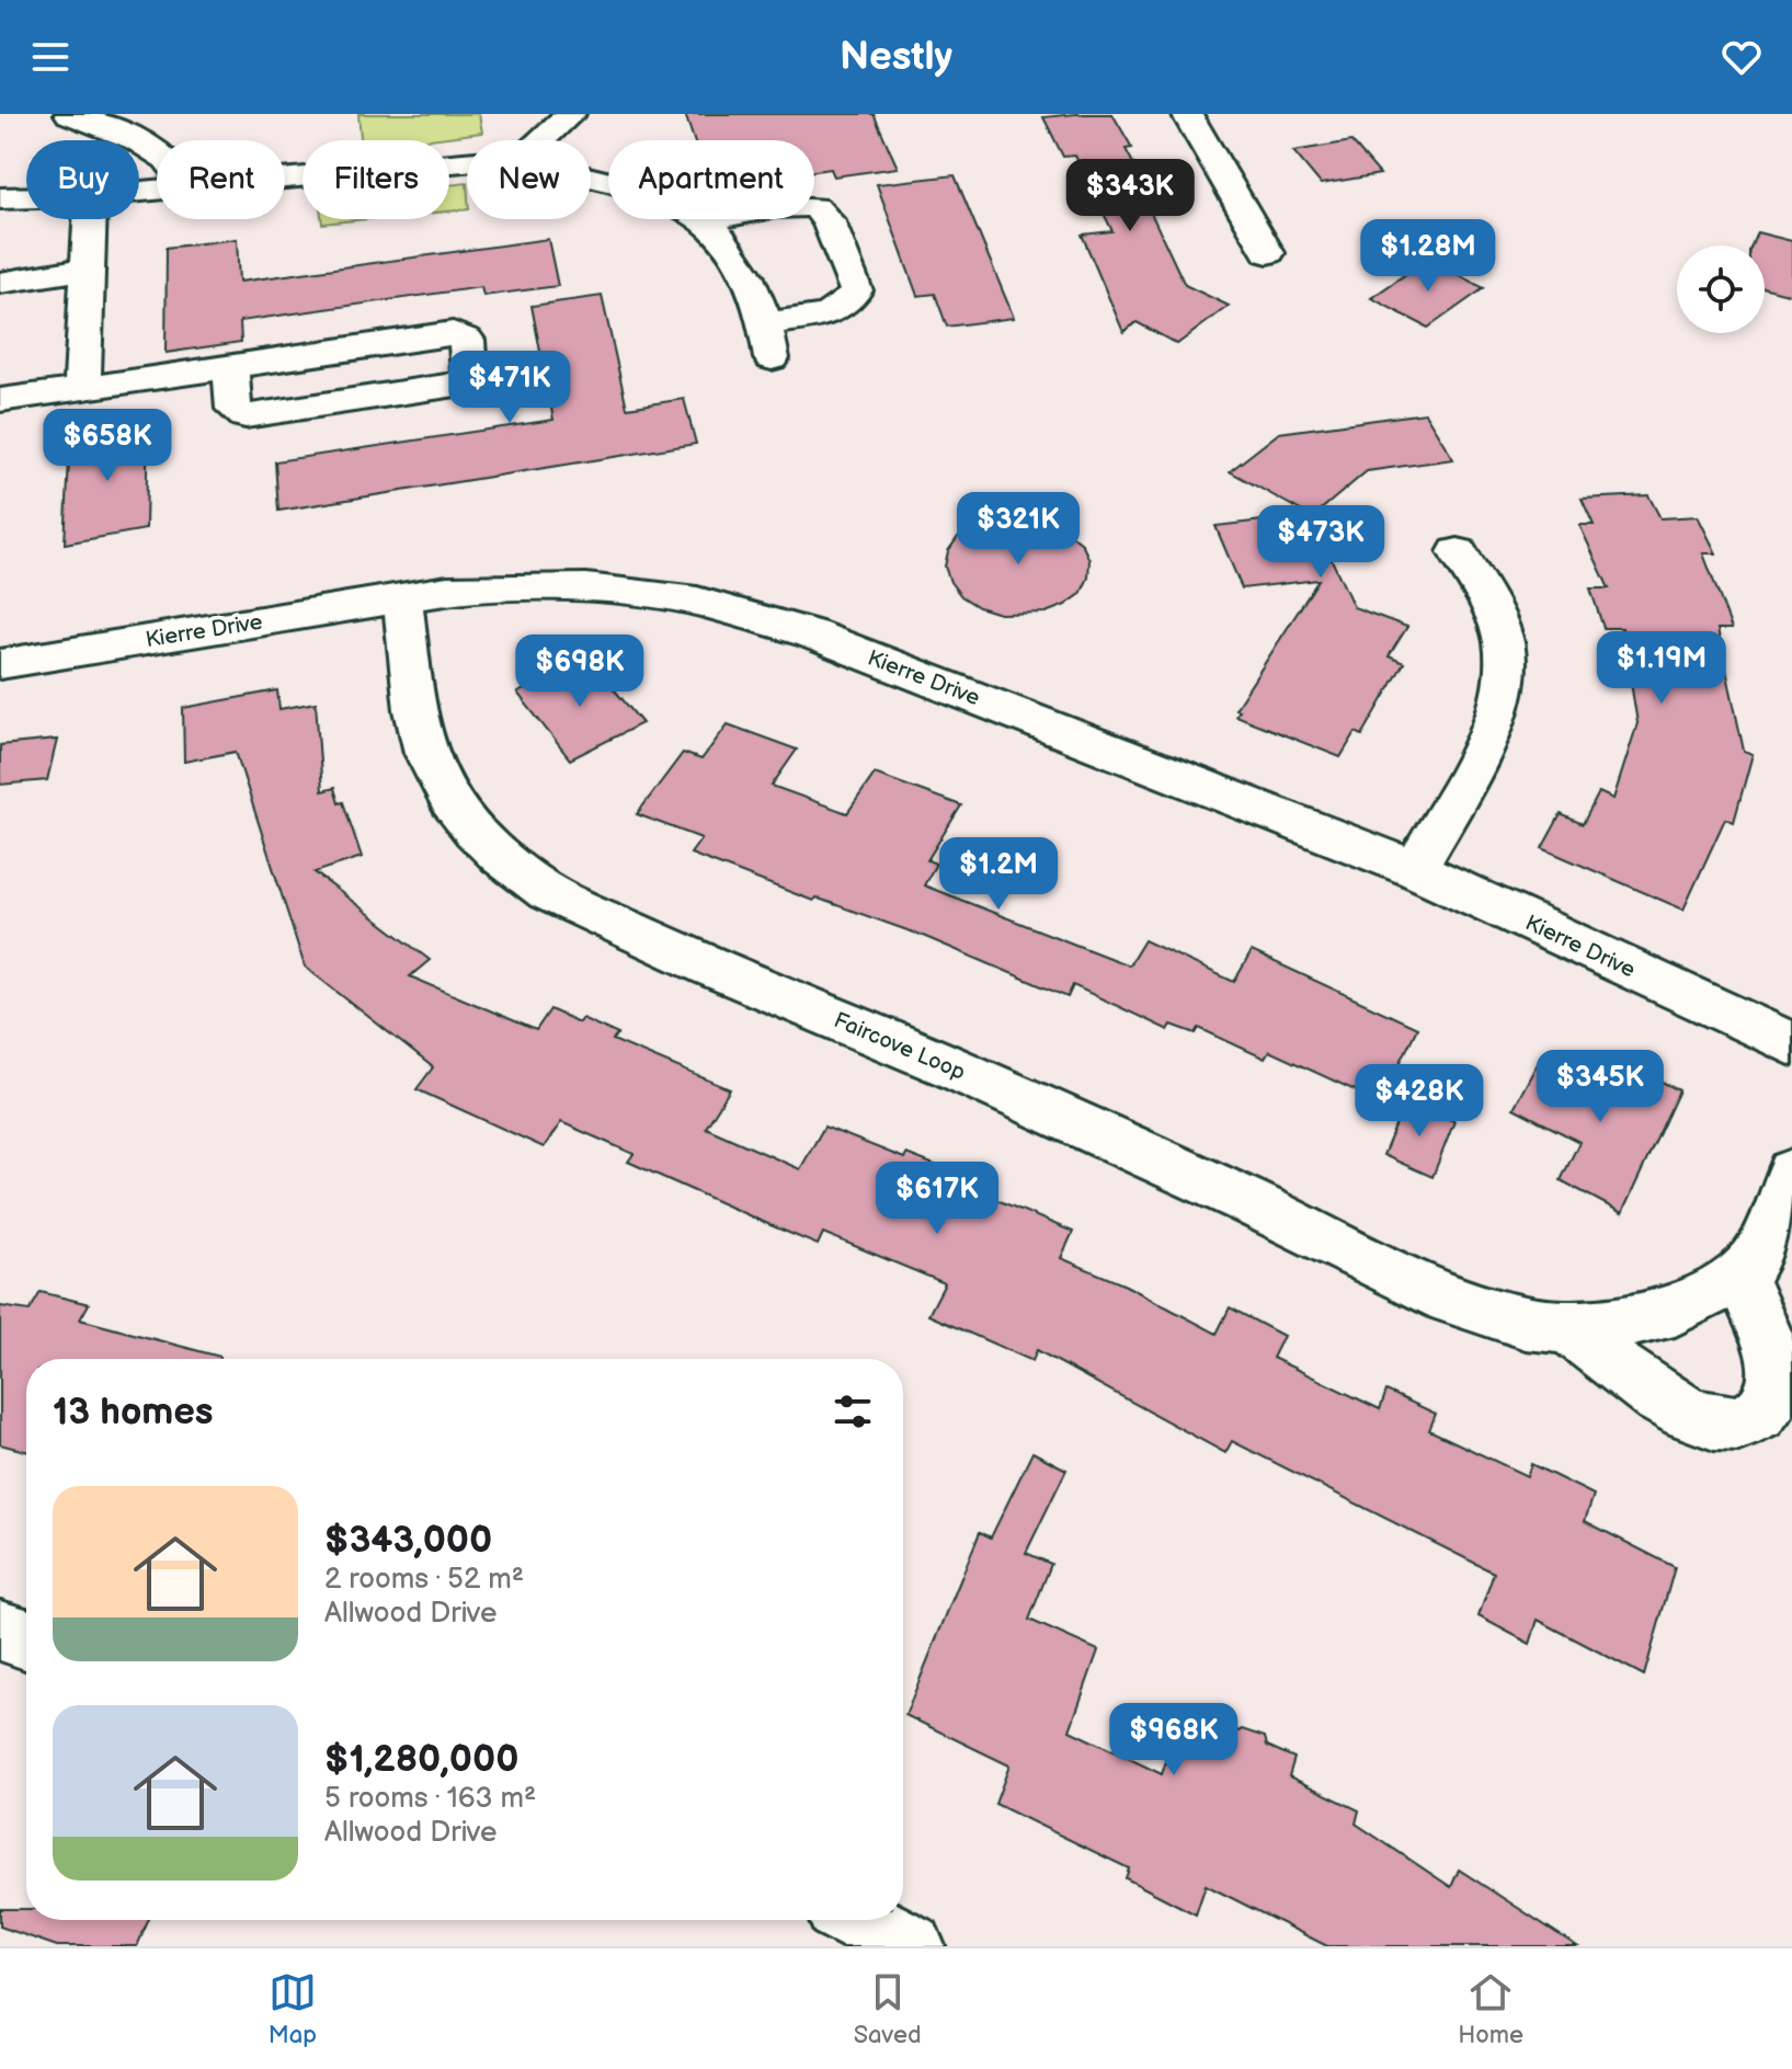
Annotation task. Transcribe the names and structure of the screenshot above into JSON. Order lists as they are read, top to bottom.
{
  "streets": {
    "street": ["Kierre Drive", "Faircove Loop"]
  },
  "crossings": [
    ["Kierre Drive", "Faircove Loop"]
  ],
  "page": {
    "header": "Nestly",
    "chip": [
      "Buy",
      "Rent",
      "Filters",
      "New",
      "Apartment"
    ],
    "price": [
      "$343K",
      "$1.28M",
      "$471K",
      "$658K",
      "$321K",
      "$473K",
      "$1.19M",
      "$698K",
      "$1.2M",
      "$345K",
      "$428K",
      "$617K",
      "$968K"
    ],
    "heading": "13 homes",
    "list": [
      {
        "name": "$343,000",
        "note": "2 rooms · 52 m² · Allwood Drive"
      },
      {
        "name": "$1,280,000",
        "note": "5 rooms · 163 m² · Allwood Drive"
      }
    ],
    "tabs": ["Map", "Saved", "Home"]
  }
}
